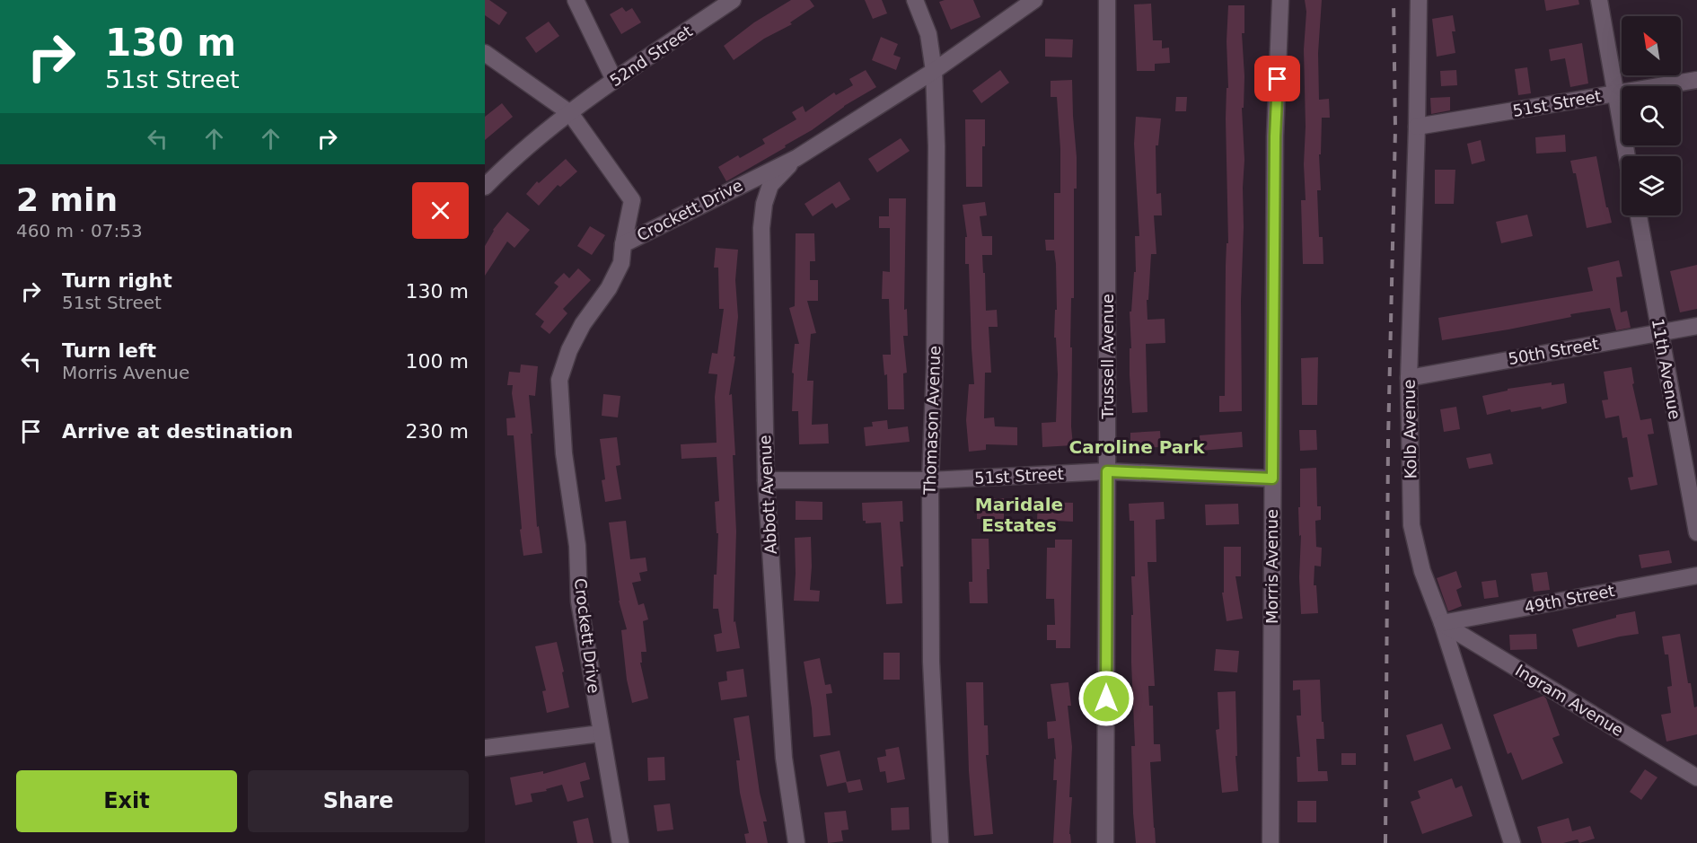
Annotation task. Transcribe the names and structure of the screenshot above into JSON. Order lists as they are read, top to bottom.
{
  "streets": {
    "street": [
      "52nd Street",
      "51st Street",
      "Crockett Drive",
      "50th Street",
      "Trussell Avenue",
      "11th Avenue",
      "Thomason Avenue",
      "Kolb Avenue",
      "Abbott Avenue",
      "Morris Avenue",
      "49th Street",
      "Ingram Avenue"
    ]
  },
  "crossings": [
    ["51st Street", "Trussell Avenue"],
    ["51st Street", "Thomason Avenue"],
    ["51st Street", "Kolb Avenue"],
    ["51st Street", "Abbott Avenue"],
    ["51st Street", "Morris Avenue"],
    ["Crockett Drive", "Thomason Avenue"],
    ["Crockett Drive", "Abbott Avenue"],
    ["50th Street", "11th Avenue"],
    ["50th Street", "Kolb Avenue"],
    ["Kolb Avenue", "49th Street"],
    ["Kolb Avenue", "Ingram Avenue"],
    ["49th Street", "Ingram Avenue"]
  ],
  "districts": ["Caroline Park", "Maridale Estates"],
  "north": "top left",
  "page": {
    "turn": ["130 m", "51st Street"],
    "heading": ["2 min", "460 m · 07:53"],
    "list": [
      {
        "name": "Turn right",
        "note": "51st Street",
        "value": "130 m"
      },
      {
        "name": "Turn left",
        "note": "Morris Avenue",
        "value": "100 m"
      },
      {
        "name": "Arrive at destination",
        "value": "230 m"
      }
    ],
    "buttons": ["Exit", "Share"]
  }
}
